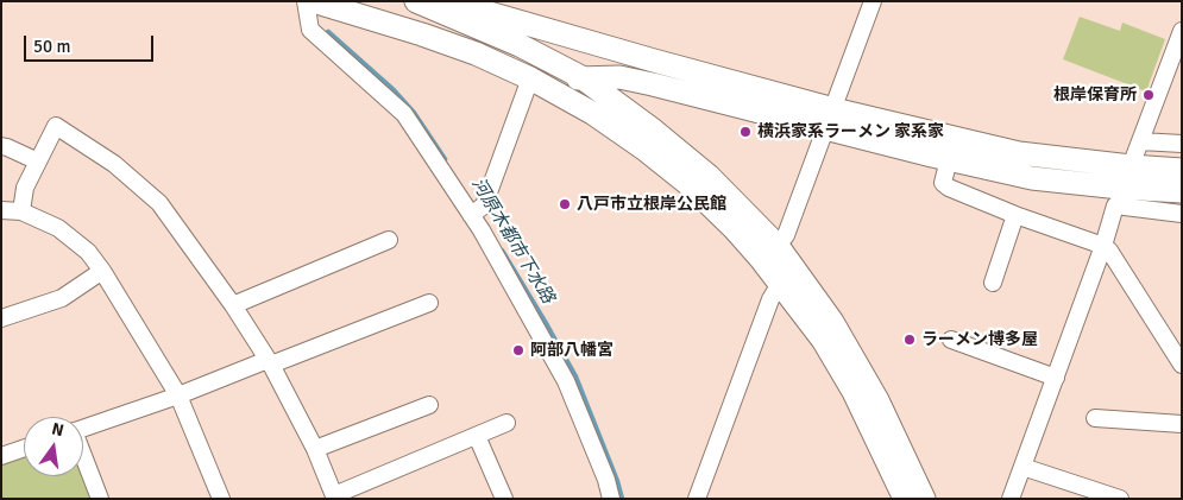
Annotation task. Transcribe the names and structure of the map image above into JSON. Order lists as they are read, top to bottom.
{
  "water": ["河原木都市下水路"],
  "places": [
    "根岸保育所",
    "横浜家系ラーメン 家系家",
    "八戸市立根岸公民館",
    "ラーメン博多屋",
    "阿部八幡宮"
  ],
  "scale_bar": "50 m",
  "north": "top"
}
